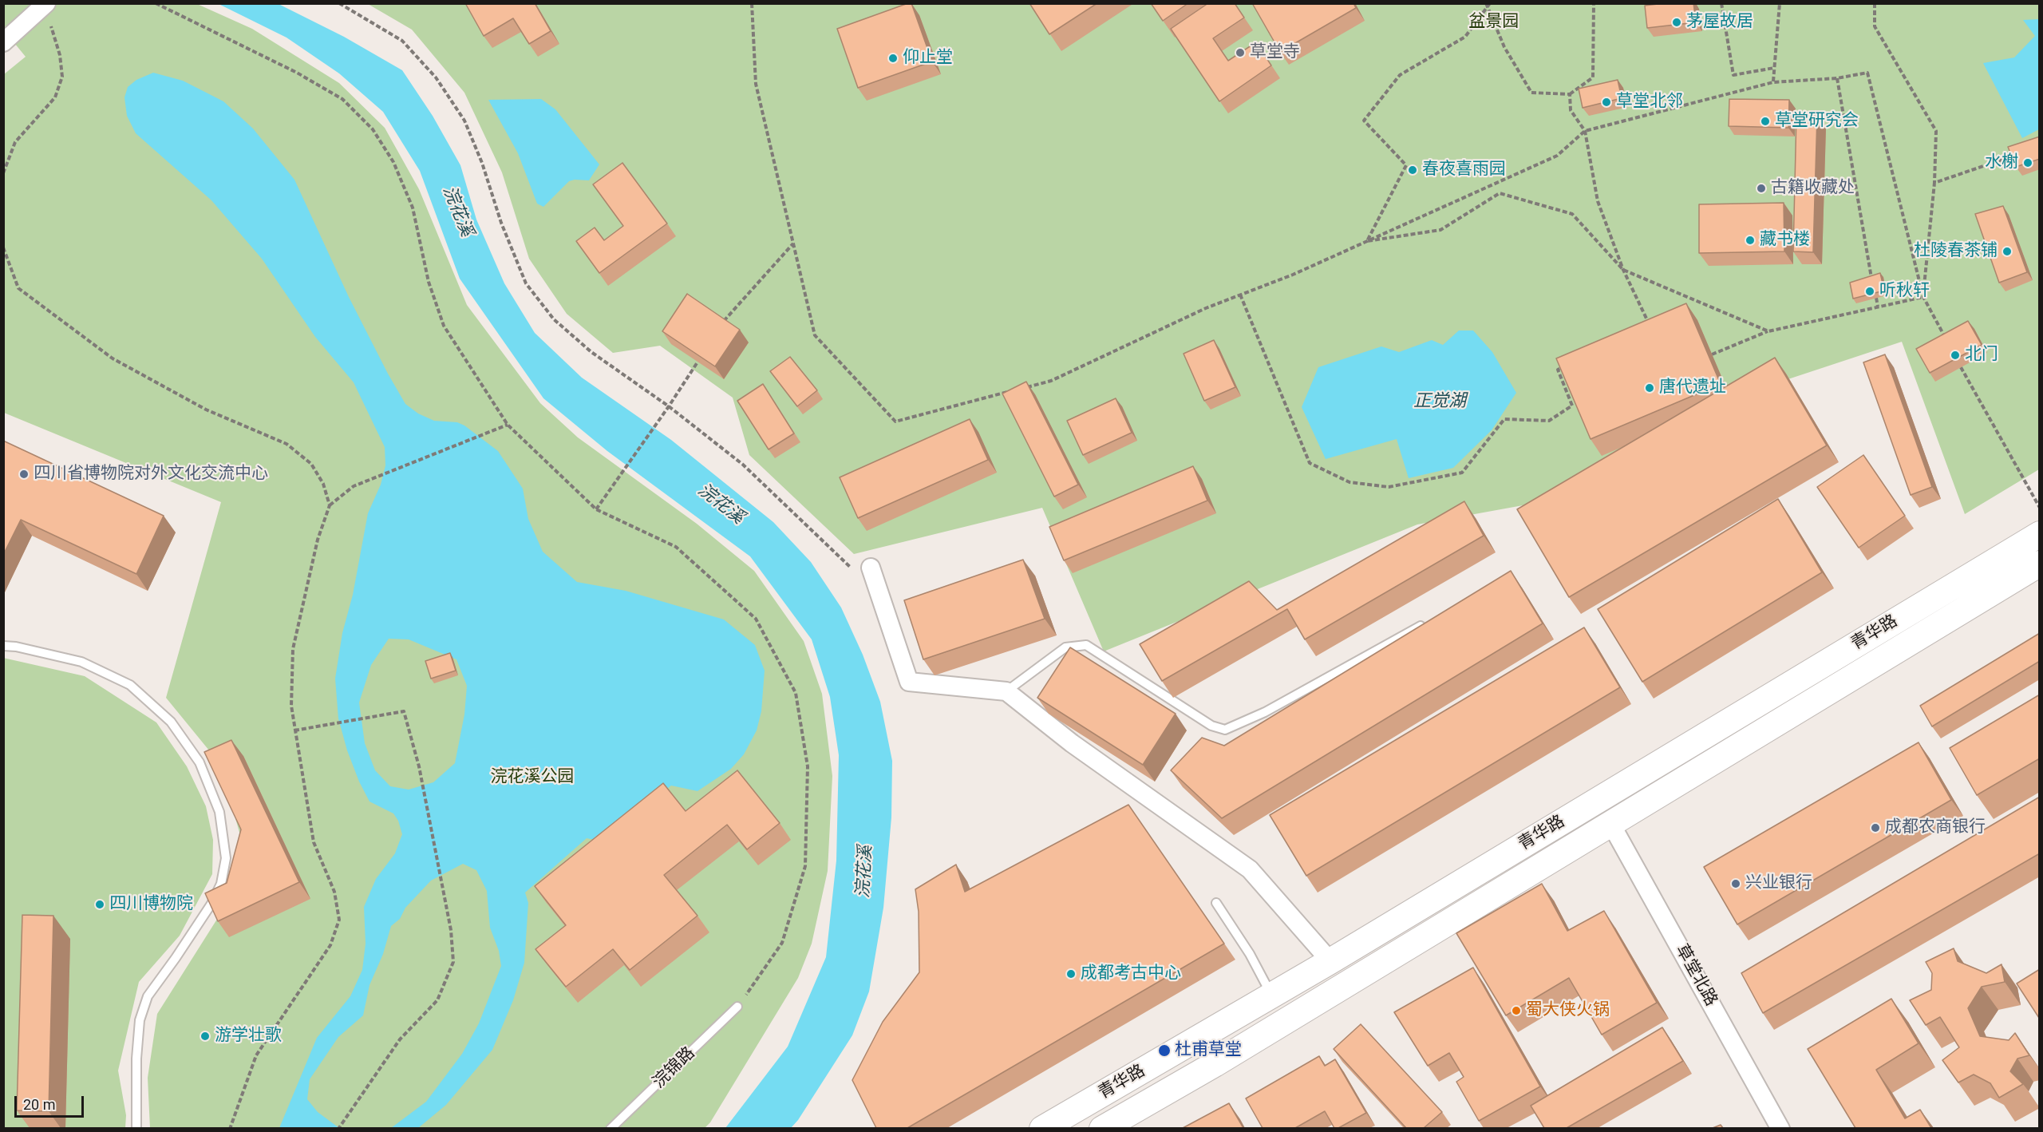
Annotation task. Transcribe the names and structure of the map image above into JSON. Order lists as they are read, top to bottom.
{
  "streets": {
    "main road": ["青华路"],
    "street": ["草堂北路"],
    "lane": ["浣锦路"]
  },
  "crossings": [
    ["青华路", "草堂北路"]
  ],
  "water": ["浣花溪", "正觉湖"],
  "parks": ["盆景园", "浣花溪公园"],
  "places": [
    "茅屋故居",
    "草堂寺",
    "仰止堂",
    "草堂北邻",
    "草堂研究会",
    "水榭",
    "春夜喜雨园",
    "古籍收藏处",
    "藏书楼",
    "杜陵春茶铺",
    "听秋轩",
    "北门",
    "唐代遗址",
    "四川省博物院对外文化交流中心",
    "成都农商银行",
    "兴业银行",
    "四川博物院",
    "成都考古中心",
    "蜀大侠火锅",
    "游学壮歌",
    "杜甫草堂"
  ],
  "scale_bar": "20 m"
}
